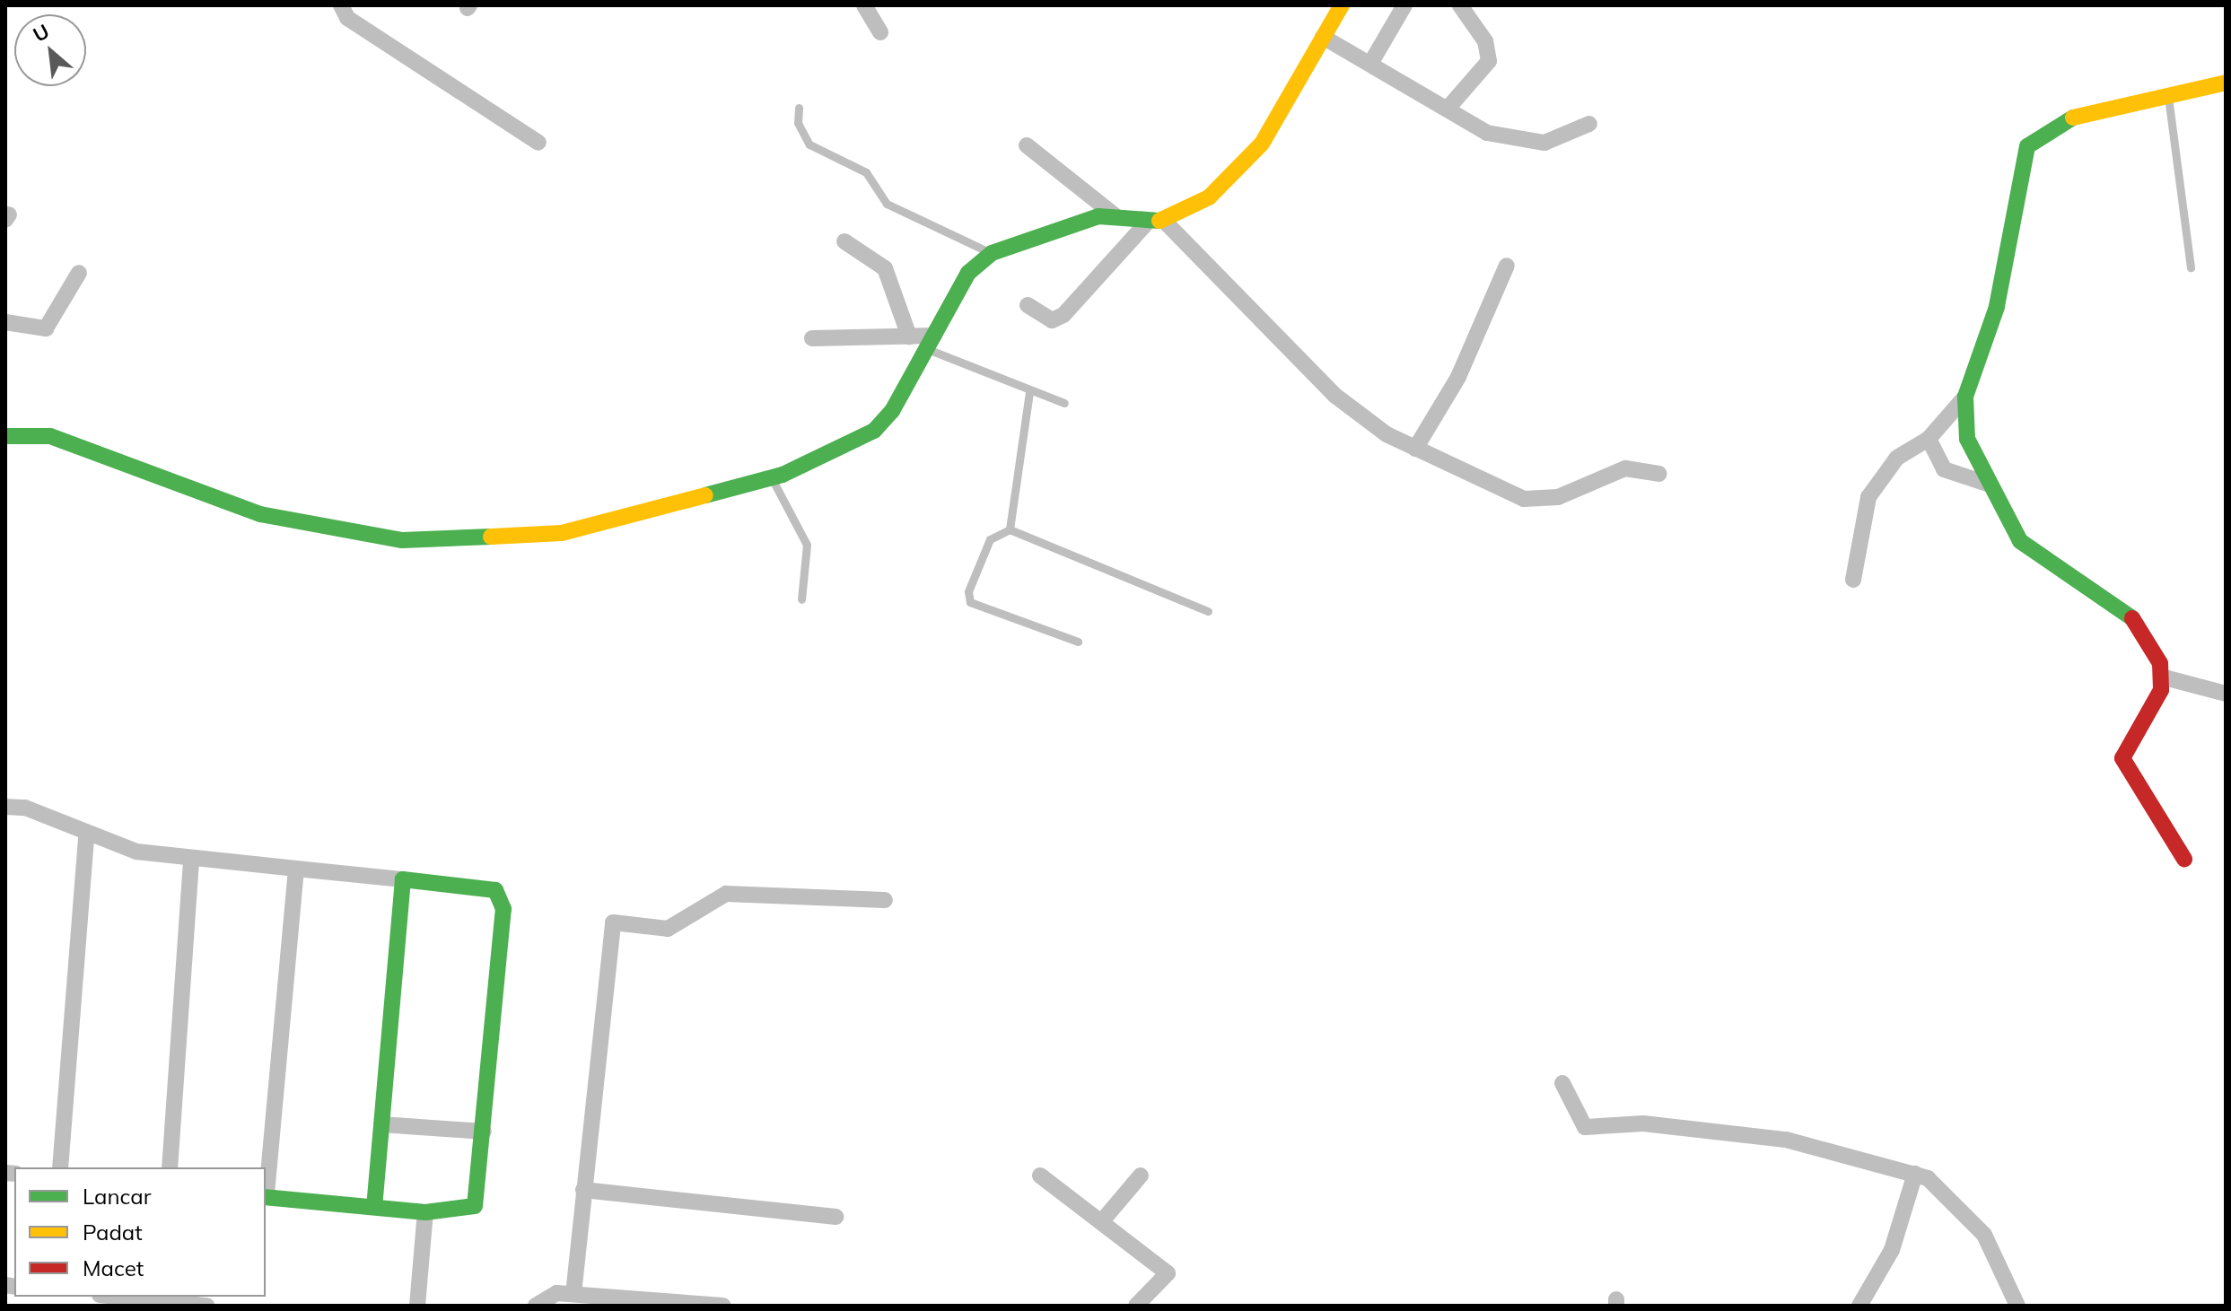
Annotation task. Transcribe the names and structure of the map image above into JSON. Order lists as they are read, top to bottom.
{
  "legend": ["Lancar", "Padat", "Macet"],
  "north": "top left"
}
